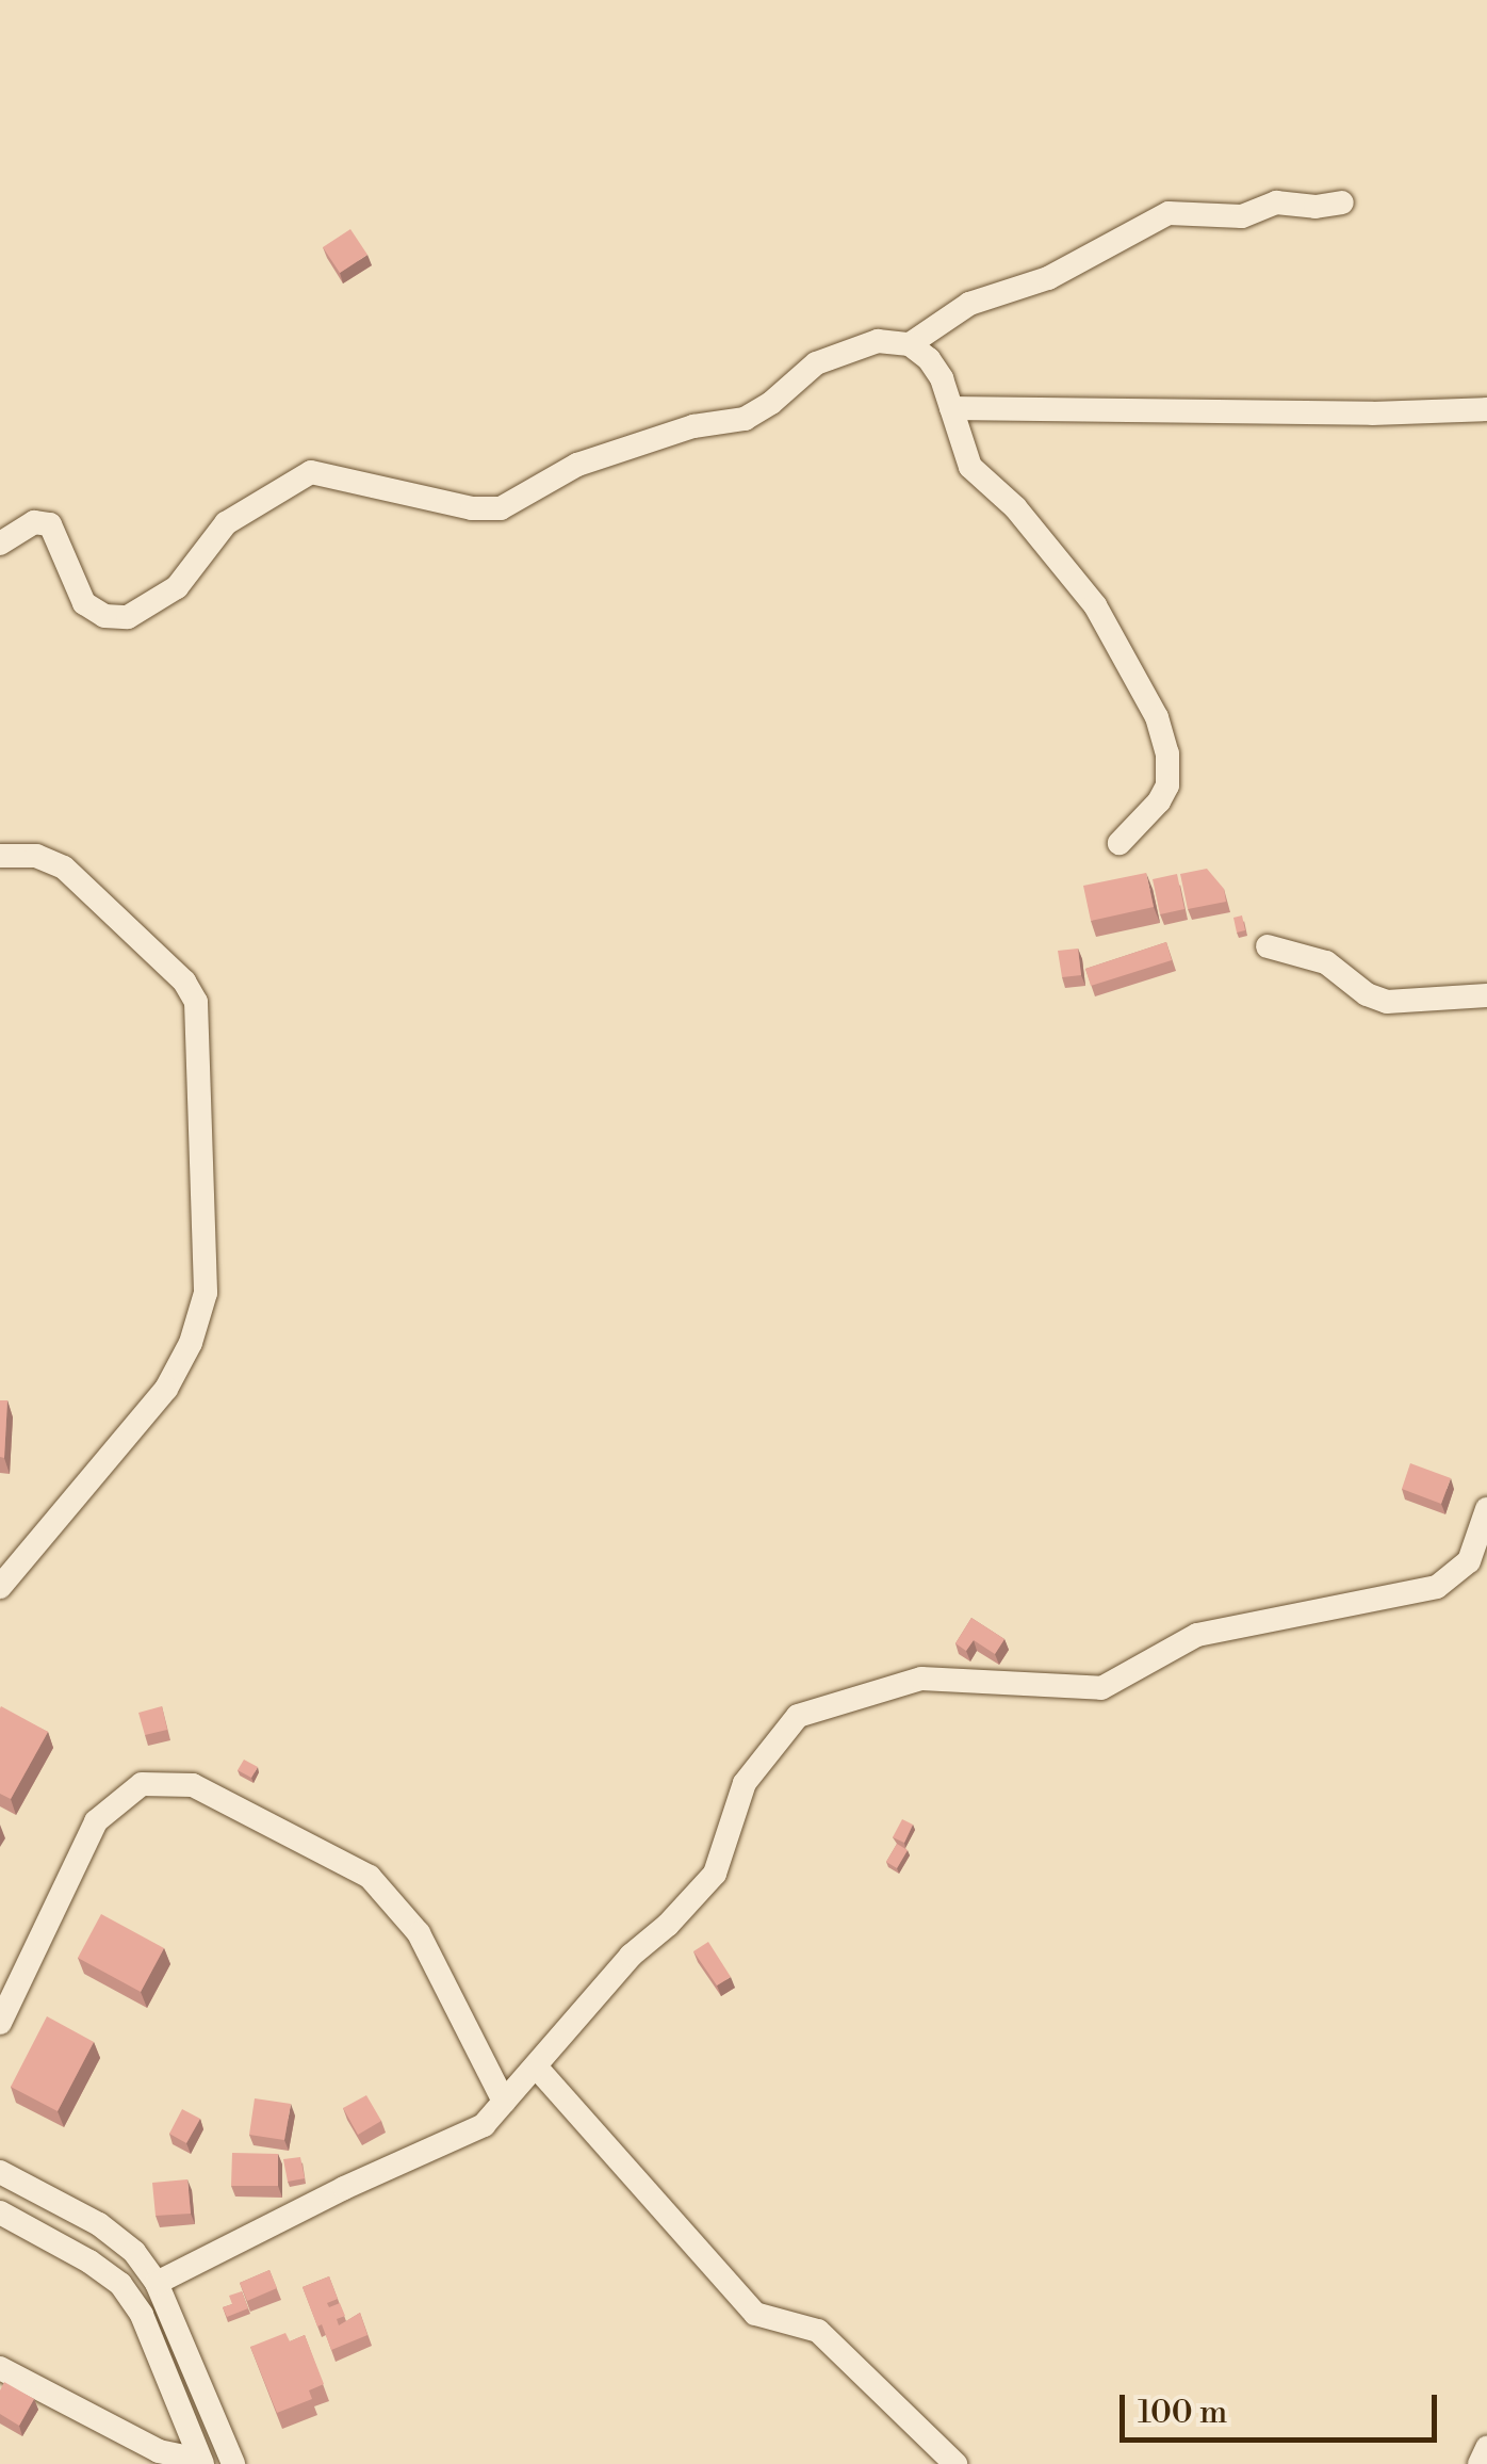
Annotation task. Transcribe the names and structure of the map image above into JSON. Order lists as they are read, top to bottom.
{
  "scale_bar": "100 m"
}
